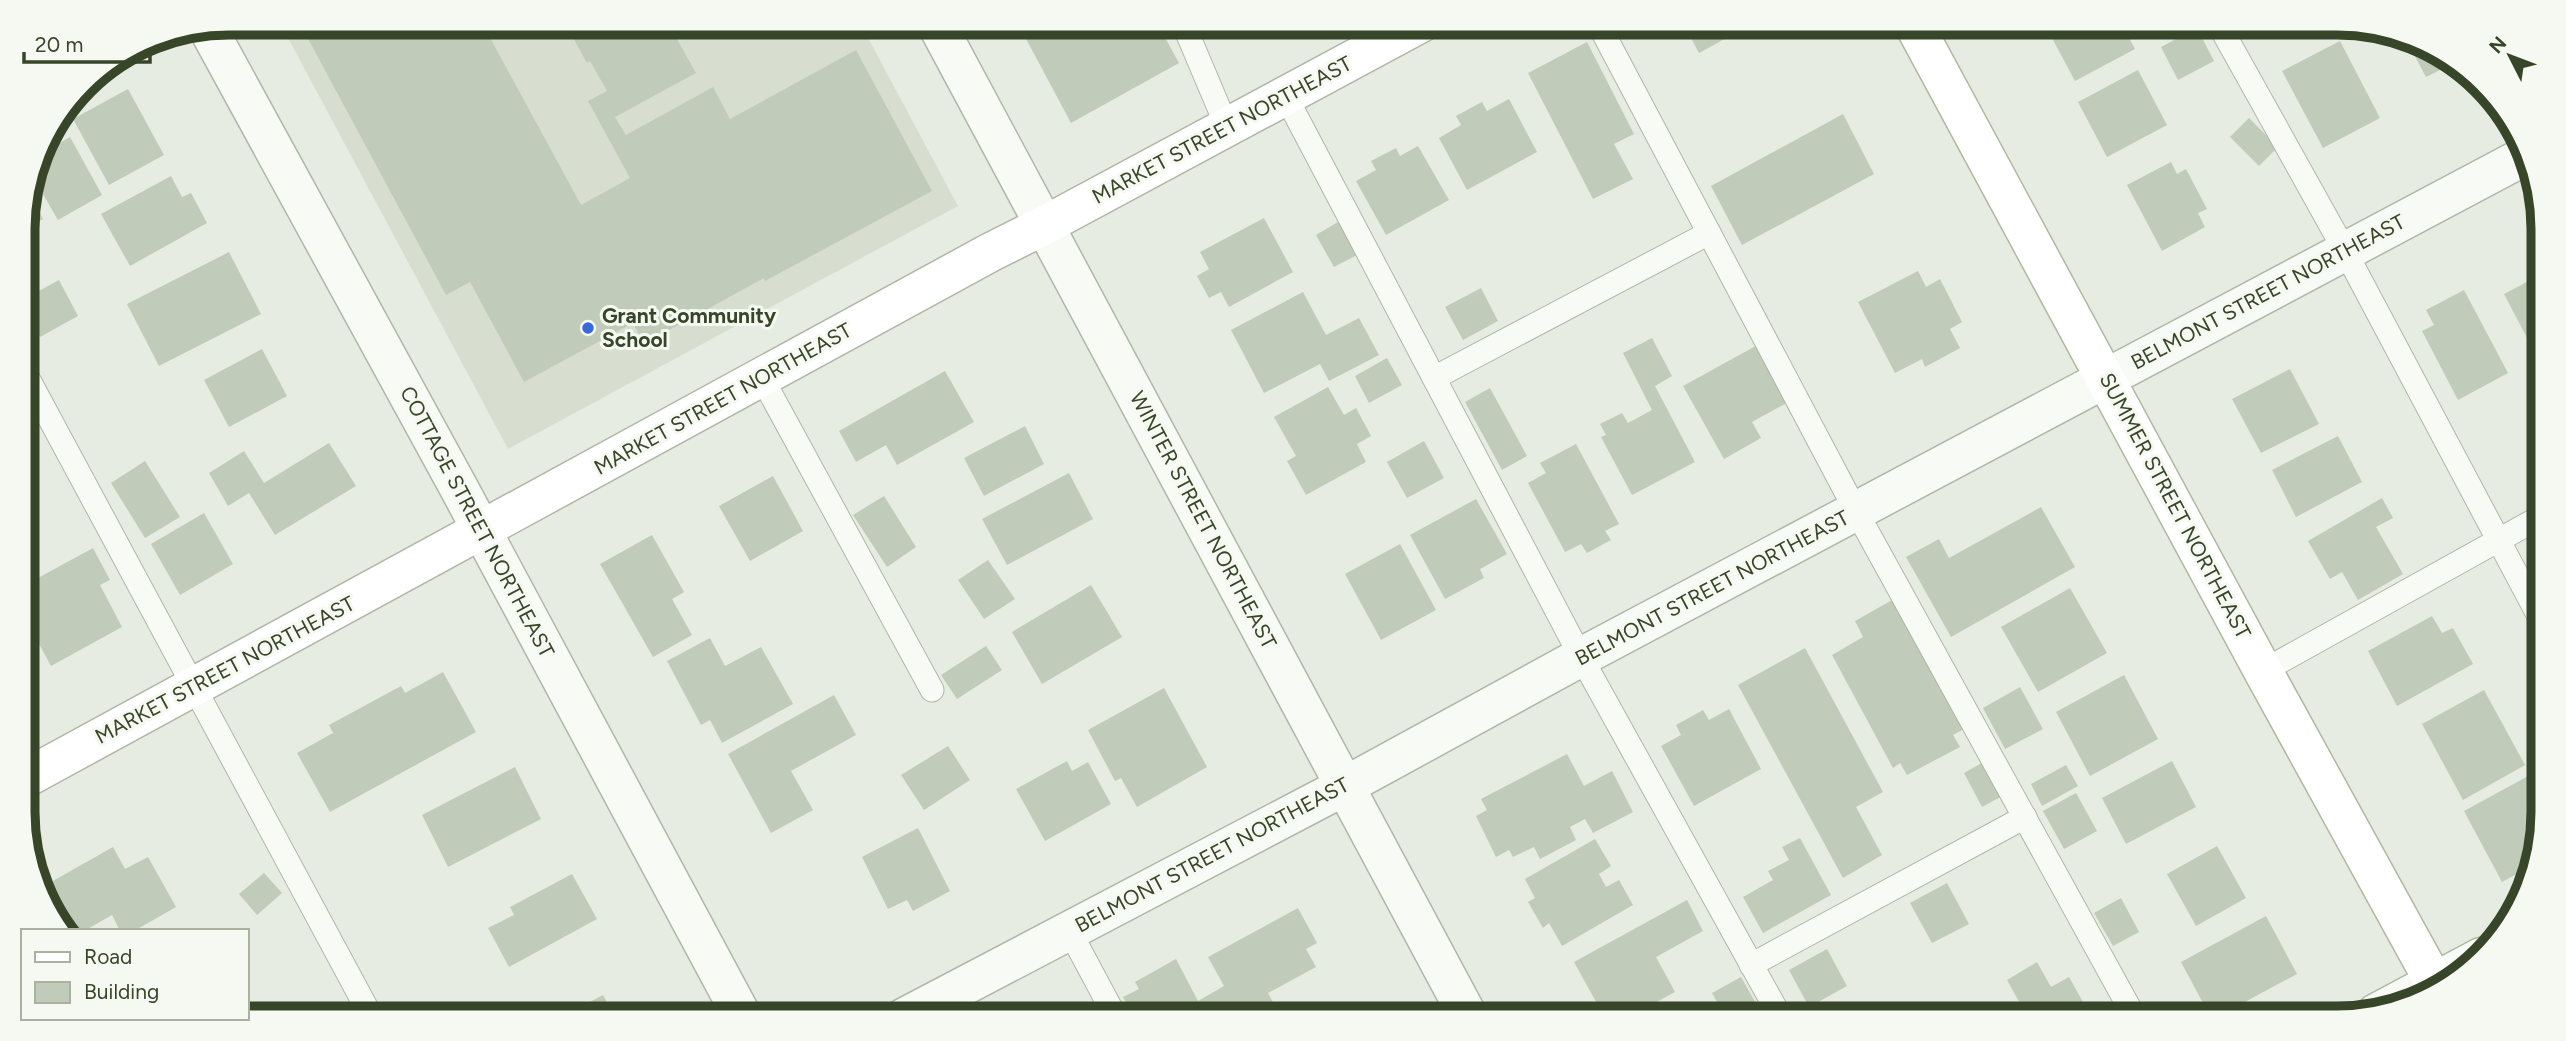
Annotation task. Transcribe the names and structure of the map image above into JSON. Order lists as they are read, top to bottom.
{
  "streets": {
    "main road": ["MARKET STREET NORTHEAST", "SUMMER STREET NORTHEAST"],
    "street": ["BELMONT STREET NORTHEAST", "WINTER STREET NORTHEAST", "COTTAGE STREET NORTHEAST"]
  },
  "crossings": [
    ["MARKET STREET NORTHEAST", "WINTER STREET NORTHEAST"],
    ["MARKET STREET NORTHEAST", "COTTAGE STREET NORTHEAST"],
    ["BELMONT STREET NORTHEAST", "SUMMER STREET NORTHEAST"],
    ["BELMONT STREET NORTHEAST", "WINTER STREET NORTHEAST"]
  ],
  "places": ["Grant Community School"],
  "legend": ["Road", "Building"],
  "scale_bar": "20 m",
  "north": "top left"
}
